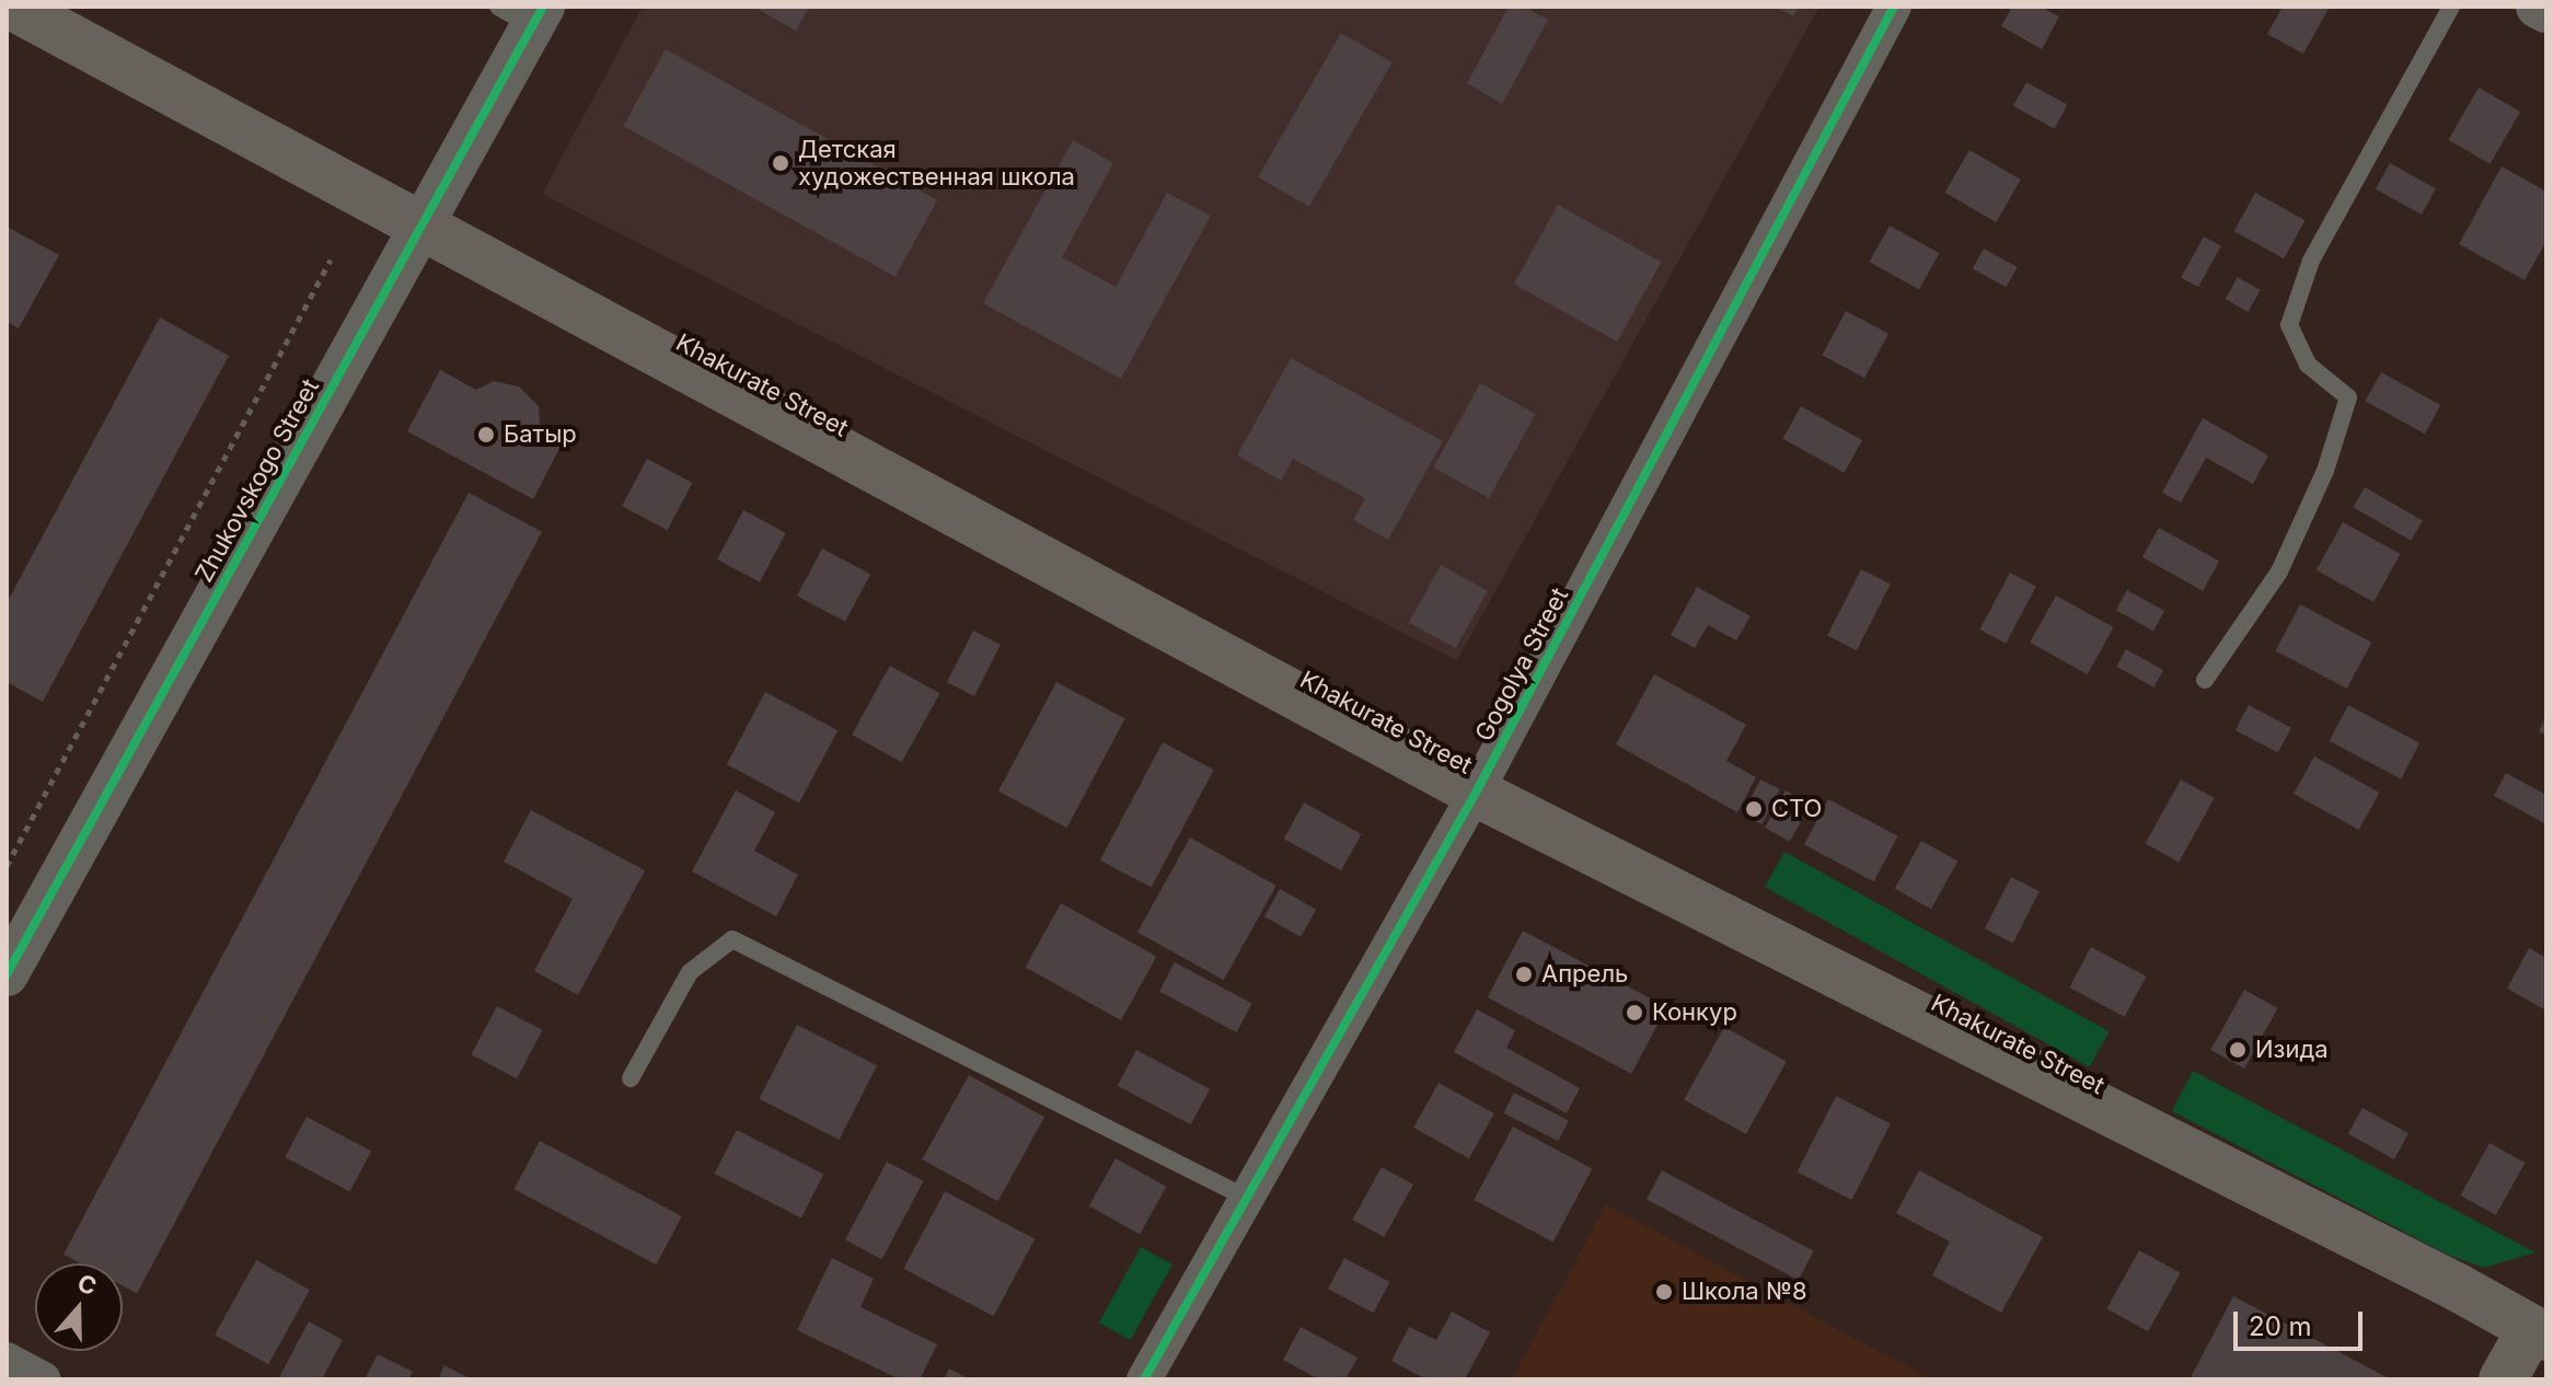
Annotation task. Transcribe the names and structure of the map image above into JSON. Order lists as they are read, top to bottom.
{
  "streets": {
    "main road": ["Khakurate Street"],
    "street": ["Zhukovskogo Street", "Gogolya Street"]
  },
  "crossings": [
    ["Khakurate Street", "Zhukovskogo Street"],
    ["Khakurate Street", "Gogolya Street"]
  ],
  "places": [
    "Детская художественная школа",
    "Батыр",
    "СТО",
    "Апрель",
    "Конкур",
    "Изида",
    "Школа №8"
  ],
  "scale_bar": "20 m",
  "north": "top"
}
